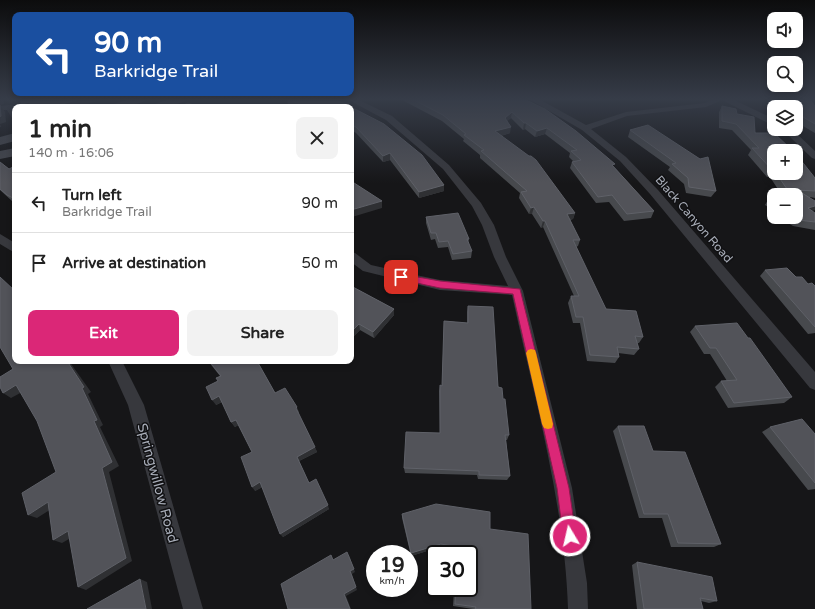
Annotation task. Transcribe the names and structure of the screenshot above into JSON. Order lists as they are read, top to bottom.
{
  "streets": {
    "street": ["Black Canyon Road", "Springwillow Road"]
  },
  "page": {
    "map_buttons": ["+", "−"],
    "turn": ["90 m", "Barkridge Trail"],
    "heading": ["1 min", "140 m · 16:06"],
    "list": [
      {
        "name": "Turn left",
        "note": "Barkridge Trail",
        "value": "90 m"
      },
      {
        "name": "Arrive at destination",
        "value": "50 m"
      }
    ],
    "buttons": ["Exit", "Share"],
    "speed": "19 km/h",
    "limit": "30"
  }
}
